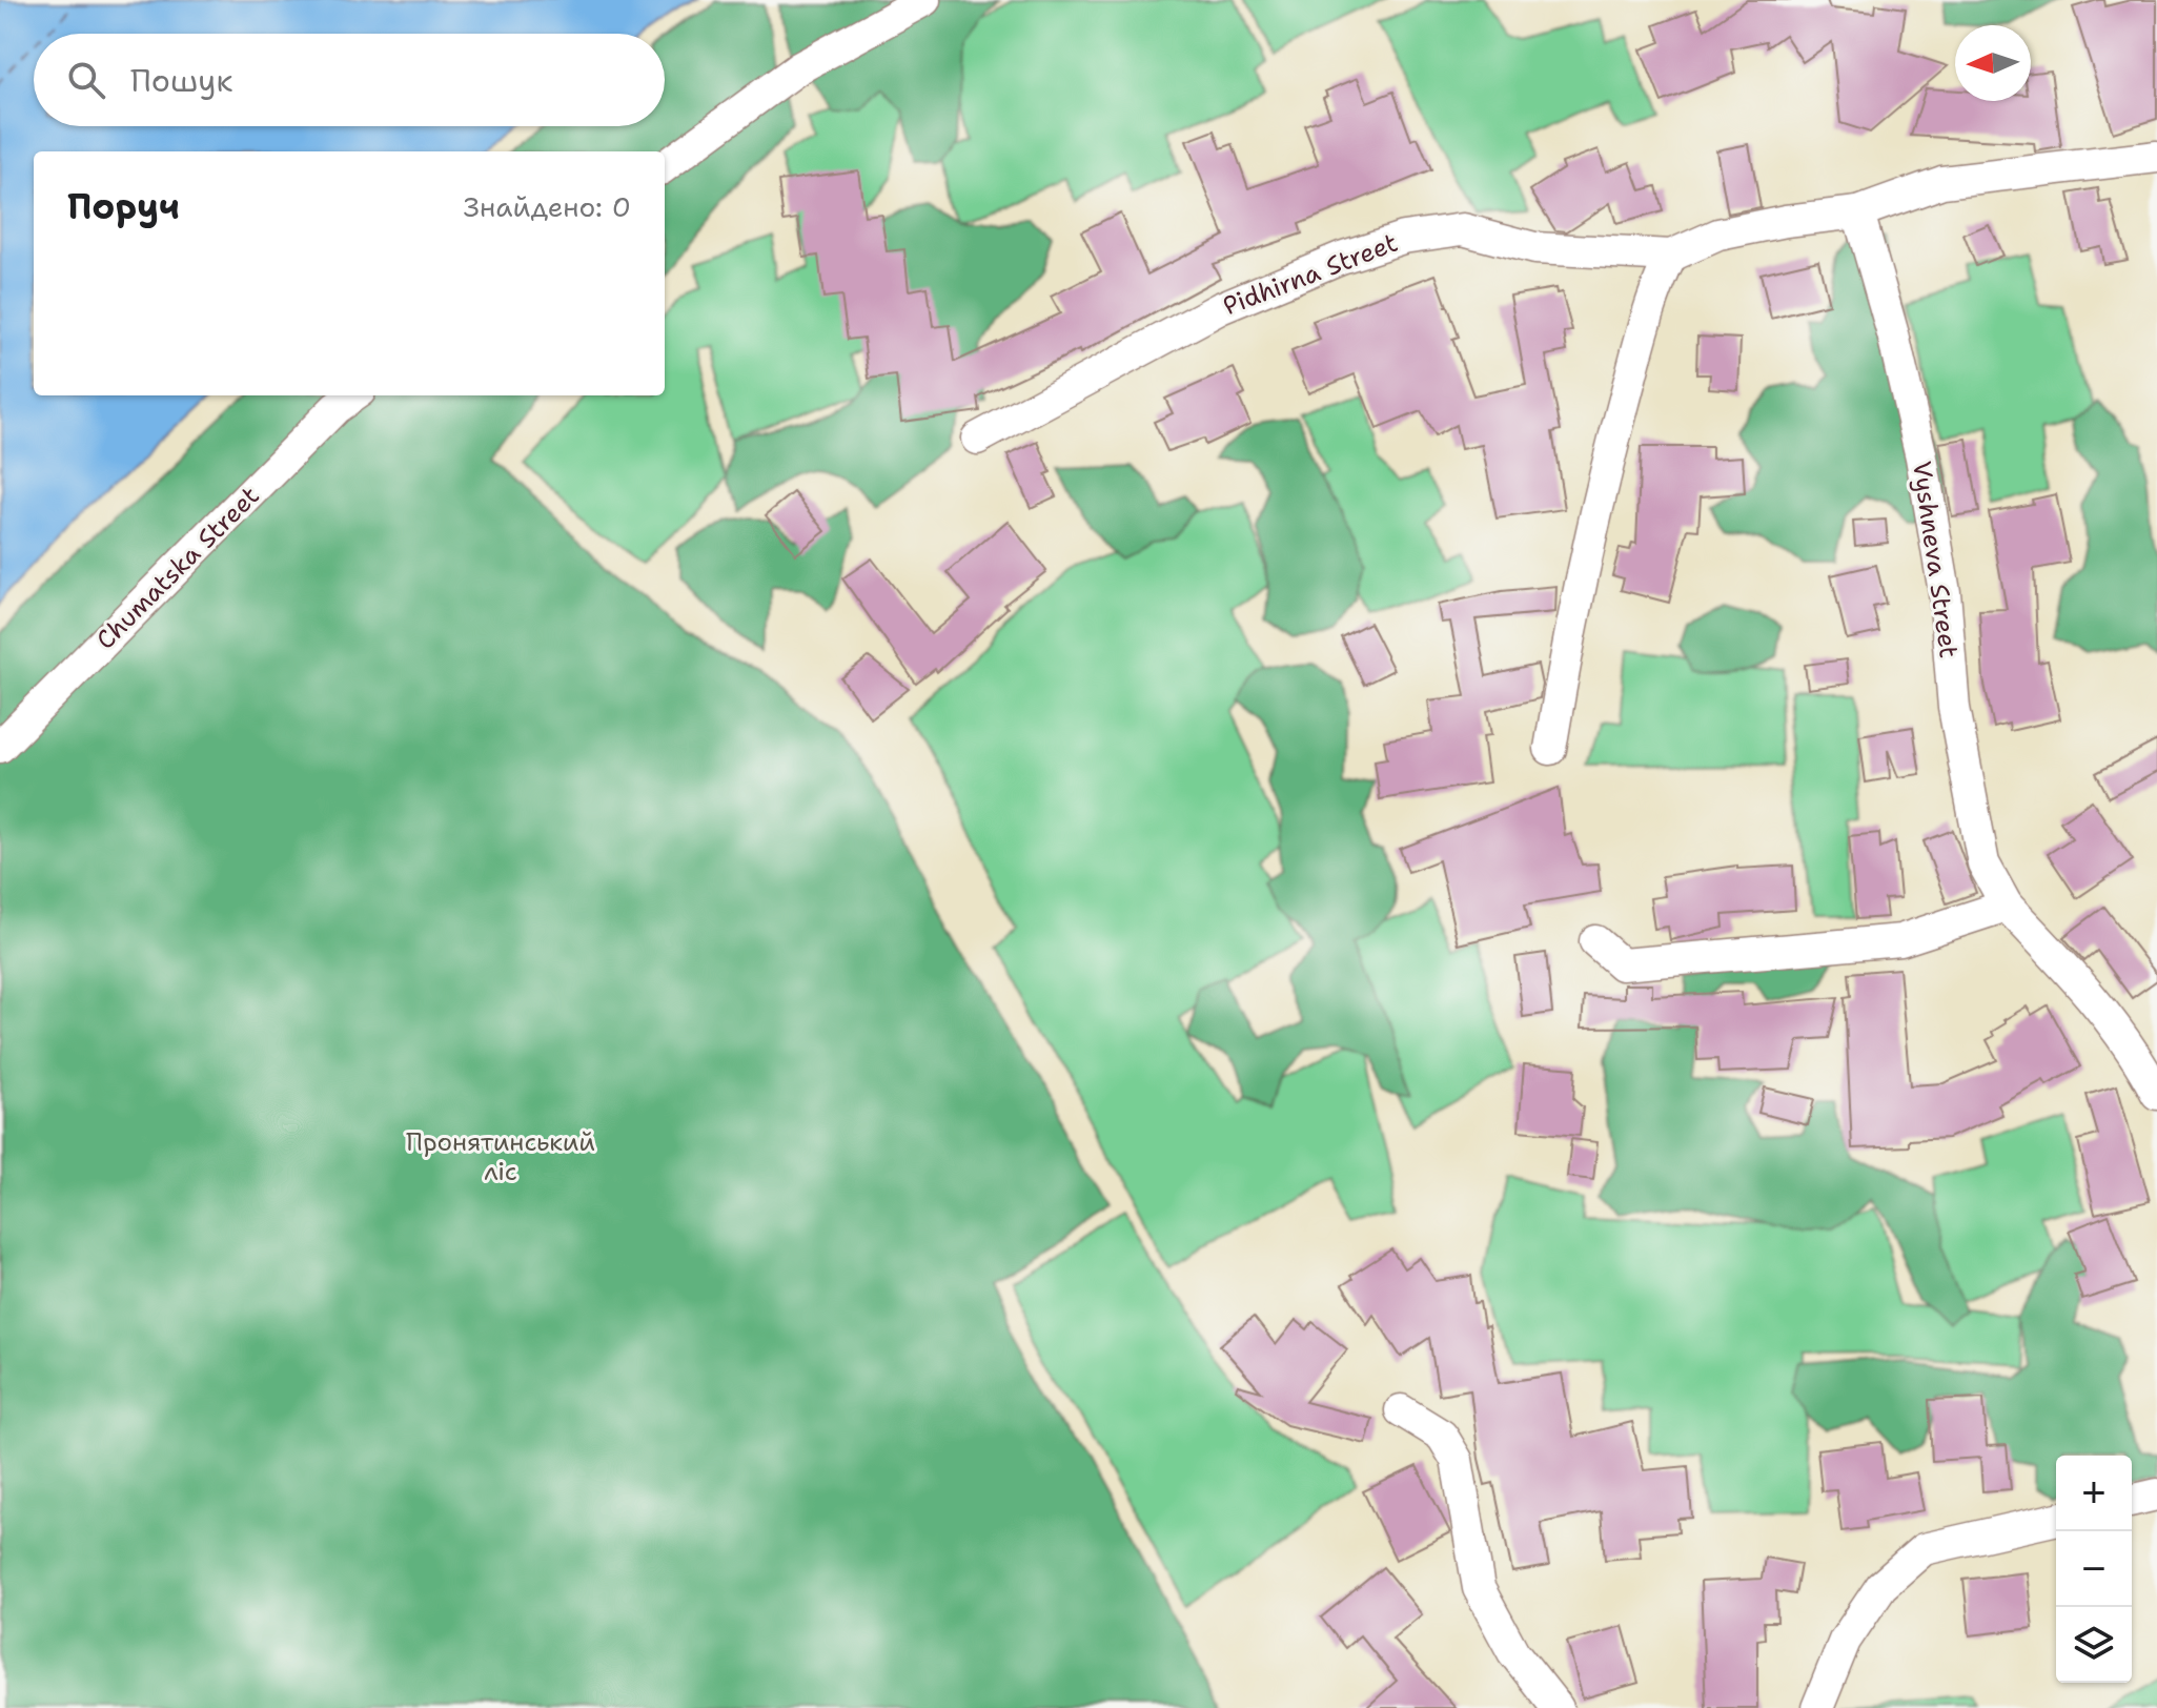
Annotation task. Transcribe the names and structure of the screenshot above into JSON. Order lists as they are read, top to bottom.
{
  "streets": {
    "street": ["Pidhirna Street", "Vyshneva Street", "Chumatska Street"]
  },
  "crossings": [
    ["Pidhirna Street", "Vyshneva Street"]
  ],
  "parks": ["Пронятинський ліс"],
  "north": "left",
  "page": {
    "search": "Пошук",
    "heading": ["Поруч", "Знайдено: 0"],
    "map_buttons": ["+", "−"]
  }
}
